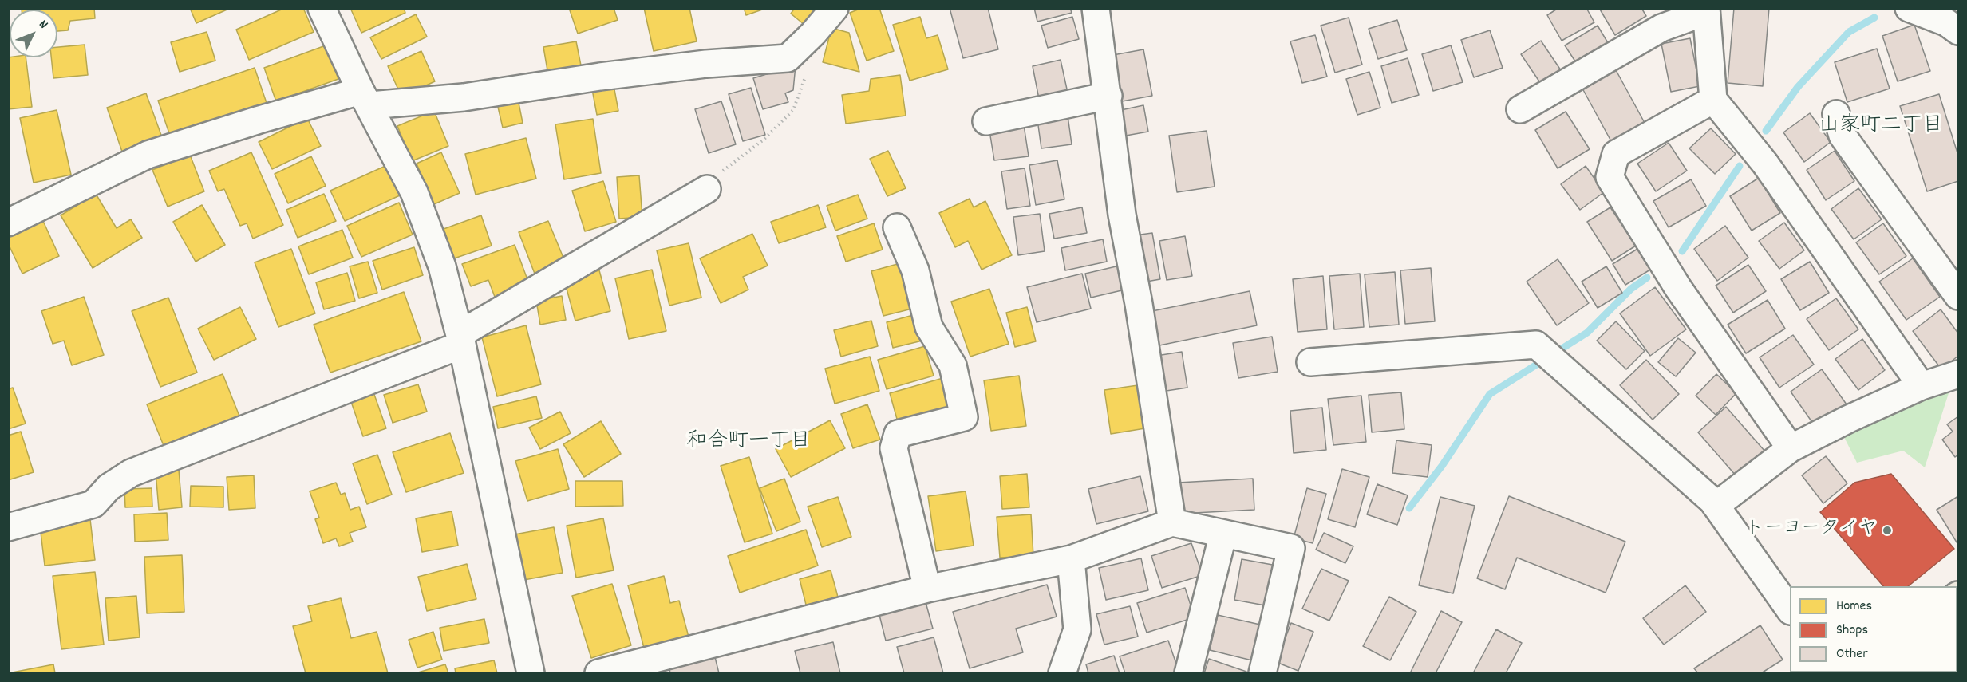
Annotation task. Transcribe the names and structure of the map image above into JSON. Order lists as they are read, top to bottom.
{
  "districts": ["山家町二丁目", "和合町一丁目"],
  "places": ["トーヨータイヤ"],
  "legend": ["Homes", "Shops", "Other"],
  "north": "top right"
}
